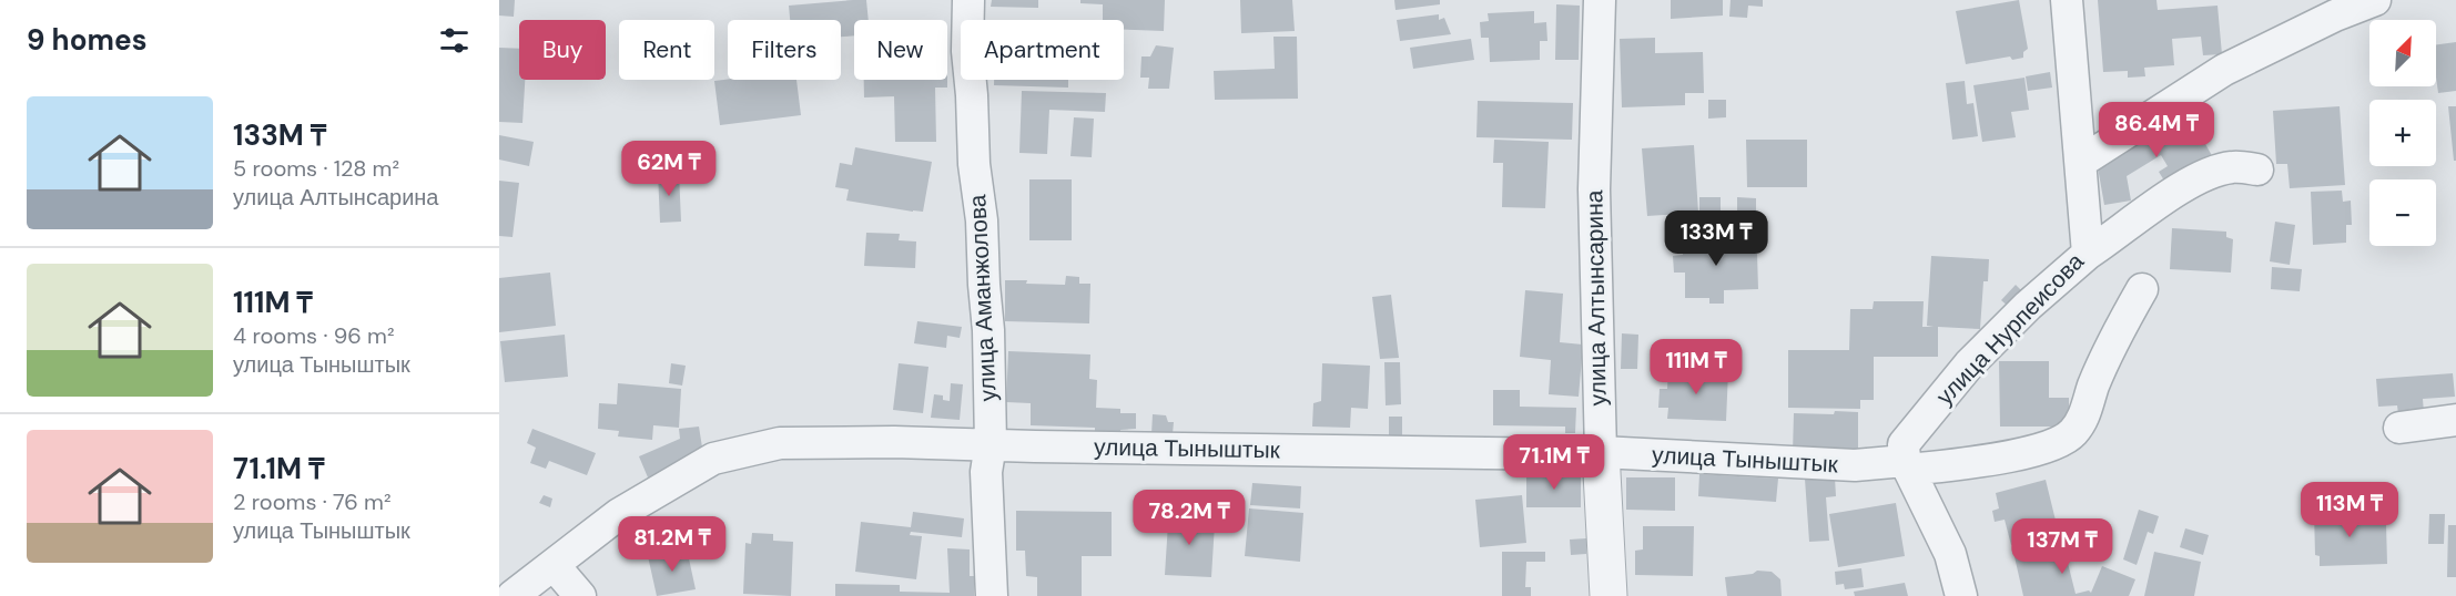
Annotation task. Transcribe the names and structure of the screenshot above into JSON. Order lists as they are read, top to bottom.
{
  "streets": {
    "street": [
      "улица Аманжолова",
      "улица Алтынсарина",
      "улица Нурпеисова",
      "улица Тыныштык"
    ]
  },
  "crossings": [
    ["улица Аманжолова", "улица Тыныштык"],
    ["улица Алтынсарина", "улица Тыныштык"],
    ["улица Нурпеисова", "улица Тыныштык"]
  ],
  "north": "top right",
  "page": {
    "heading": "9 homes",
    "map_buttons": ["+", "−"],
    "chip": [
      "Buy",
      "Rent",
      "Filters",
      "New",
      "Apartment"
    ],
    "list": [
      {
        "name": "133M ₸",
        "note": "5 rooms · 128 m² · улица Алтынсарина"
      },
      {
        "name": "111M ₸",
        "note": "4 rooms · 96 m² · улица Тыныштык"
      },
      {
        "name": "71.1M ₸",
        "note": "2 rooms · 76 m² · улица Тыныштык"
      }
    ],
    "price": [
      "86.4M ₸",
      "62M ₸",
      "133M ₸",
      "111M ₸",
      "71.1M ₸",
      "113M ₸",
      "78.2M ₸",
      "81.2M ₸",
      "137M ₸"
    ]
  }
}
